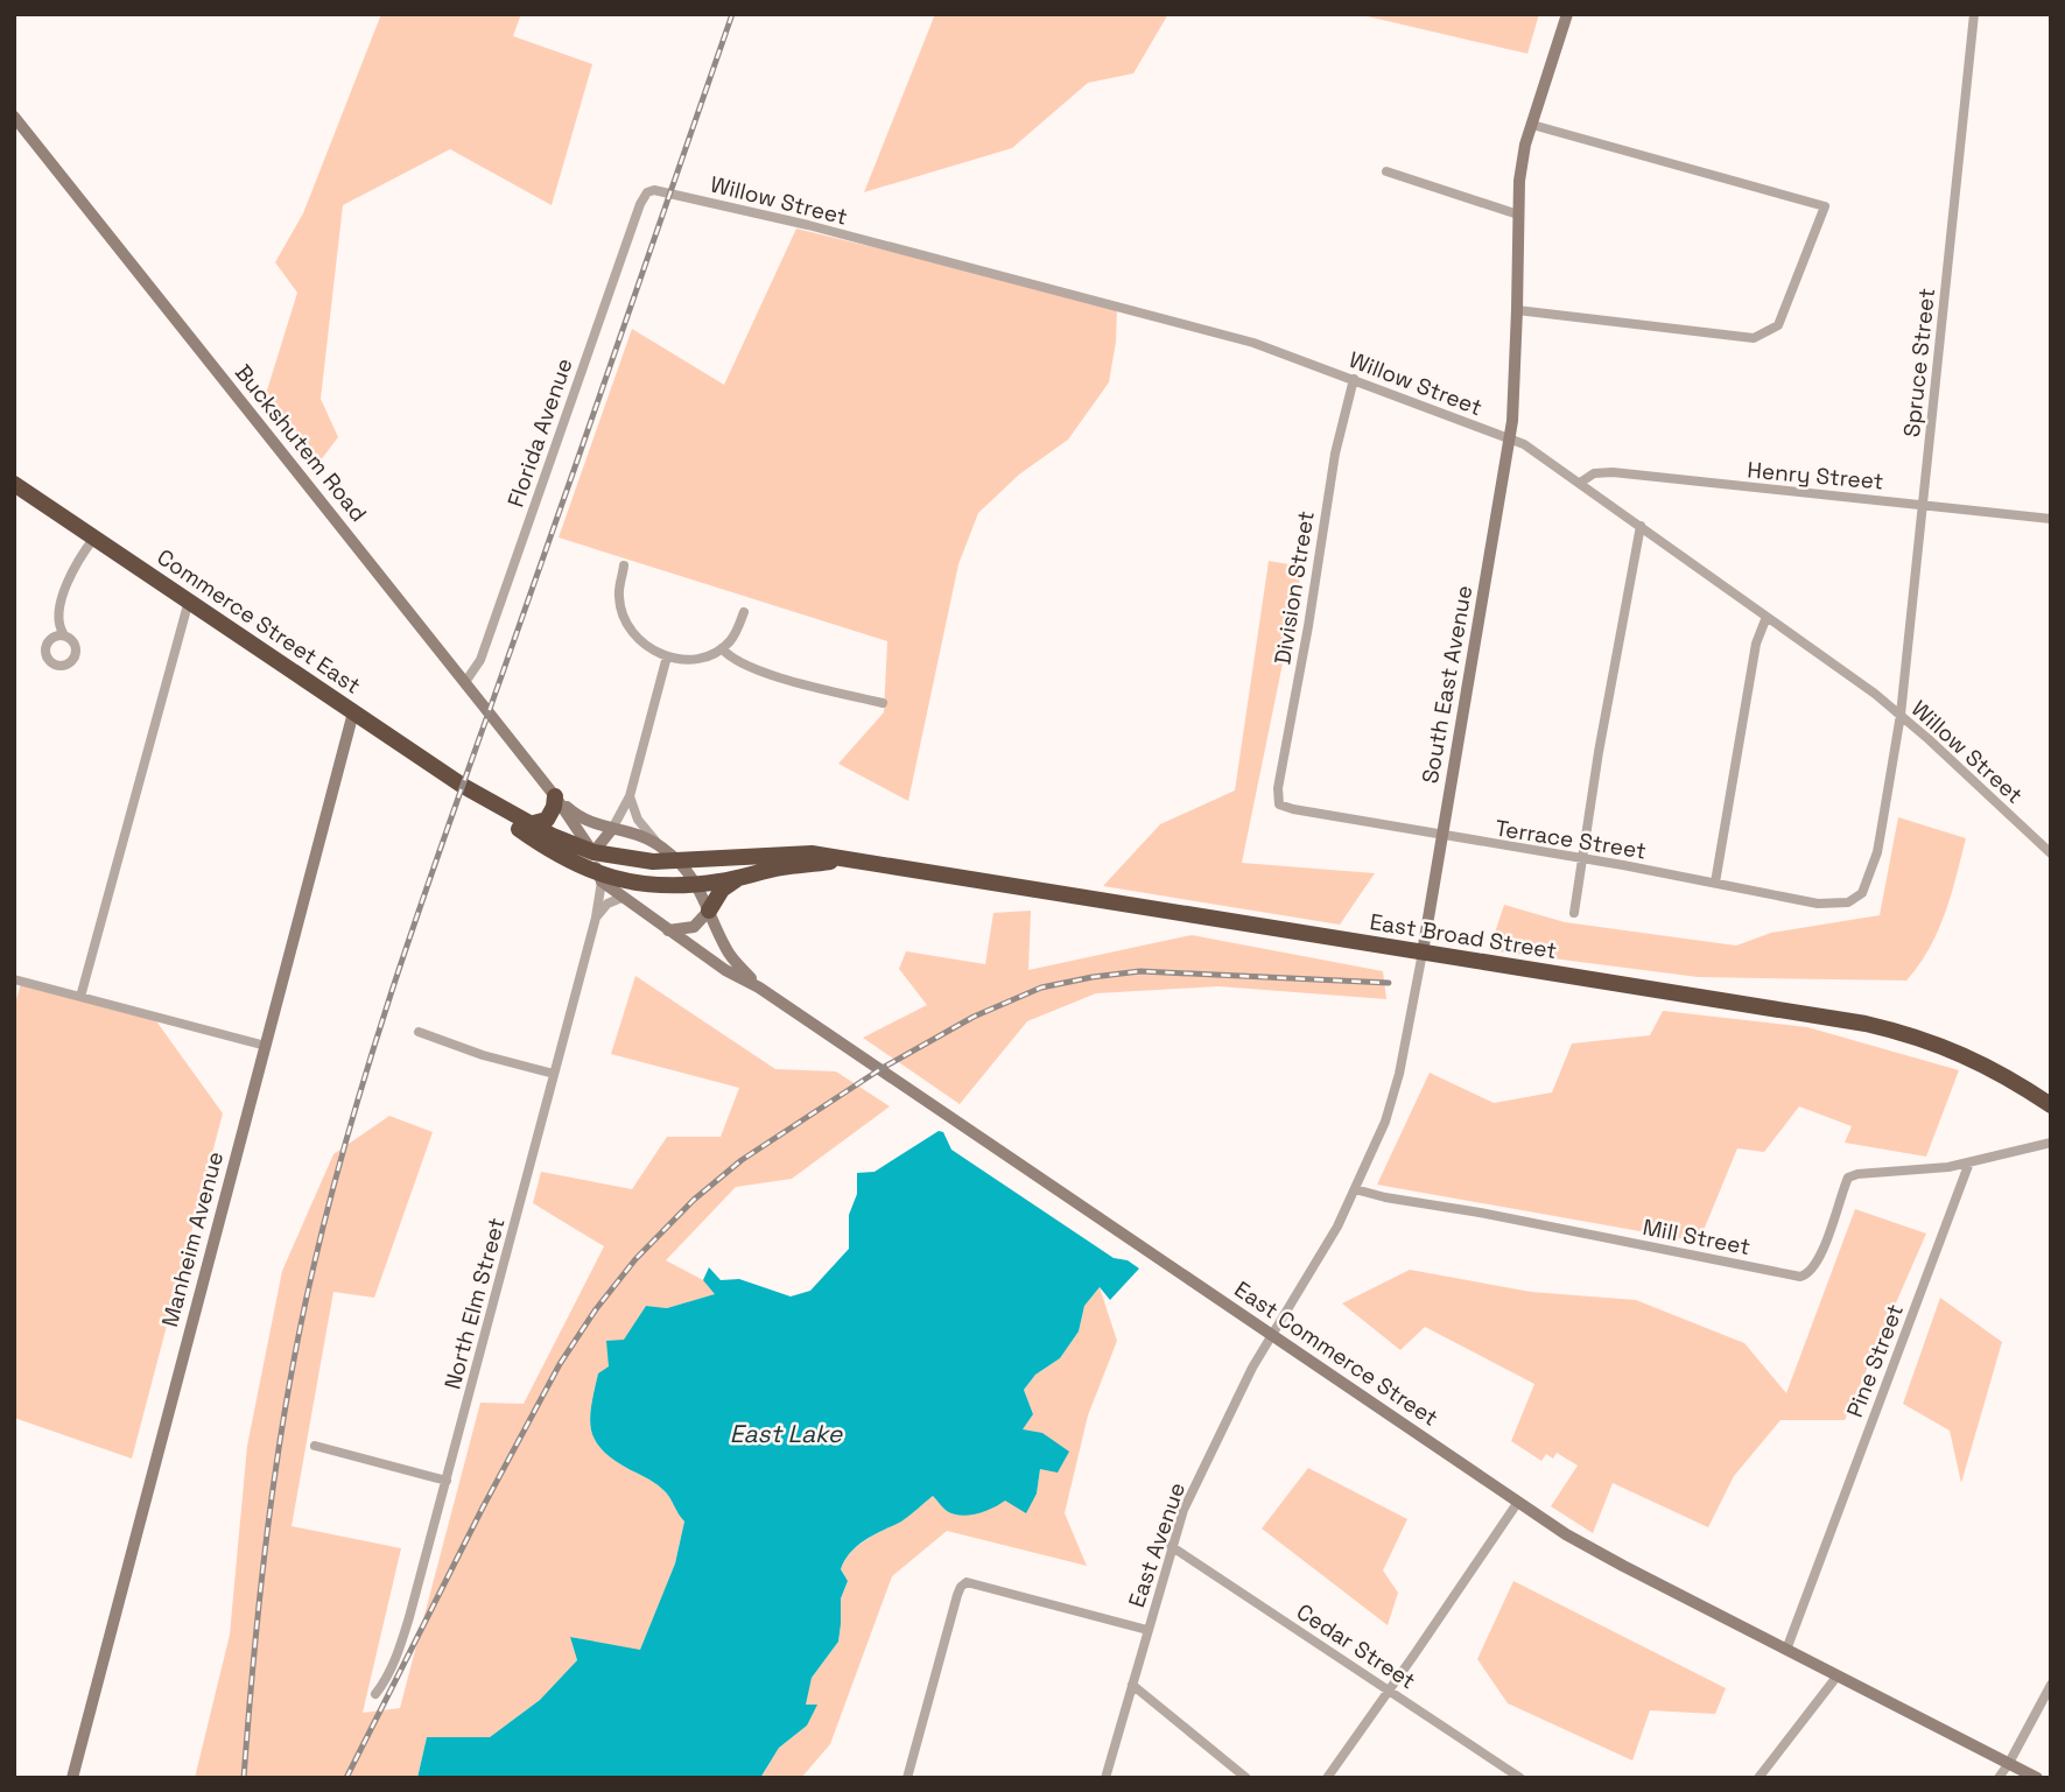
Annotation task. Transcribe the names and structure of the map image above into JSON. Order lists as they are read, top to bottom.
{
  "streets": {
    "highway": ["Commerce Street East", "East Broad Street"],
    "street": [
      "Willow Street",
      "Spruce Street",
      "Florida Avenue",
      "Buckshutem Road",
      "Henry Street",
      "Division Street",
      "South East Avenue",
      "Terrace Street",
      "Mill Street",
      "Manheim Avenue",
      "North Elm Street",
      "East Commerce Street",
      "Pine Street",
      "East Avenue",
      "Cedar Street"
    ]
  },
  "crossings": [
    ["Willow Street", "Spruce Street"],
    ["Willow Street", "Florida Avenue"],
    ["Willow Street", "Henry Street"],
    ["Willow Street", "Division Street"],
    ["Willow Street", "South East Avenue"],
    ["Spruce Street", "Henry Street"],
    ["Spruce Street", "Terrace Street"],
    ["Florida Avenue", "Buckshutem Road"],
    ["Division Street", "Terrace Street"],
    ["Commerce Street East", "East Broad Street"],
    ["Commerce Street East", "Manheim Avenue"],
    ["Commerce Street East", "North Elm Street"],
    ["Commerce Street East", "East Commerce Street"],
    ["South East Avenue", "Terrace Street"],
    ["South East Avenue", "East Broad Street"],
    ["South East Avenue", "Mill Street"],
    ["South East Avenue", "East Commerce Street"],
    ["South East Avenue", "East Avenue"],
    ["East Broad Street", "North Elm Street"],
    ["Mill Street", "Pine Street"],
    ["East Commerce Street", "Pine Street"],
    ["East Commerce Street", "East Avenue"],
    ["East Avenue", "Cedar Street"]
  ],
  "water": ["East Lake"]
}
